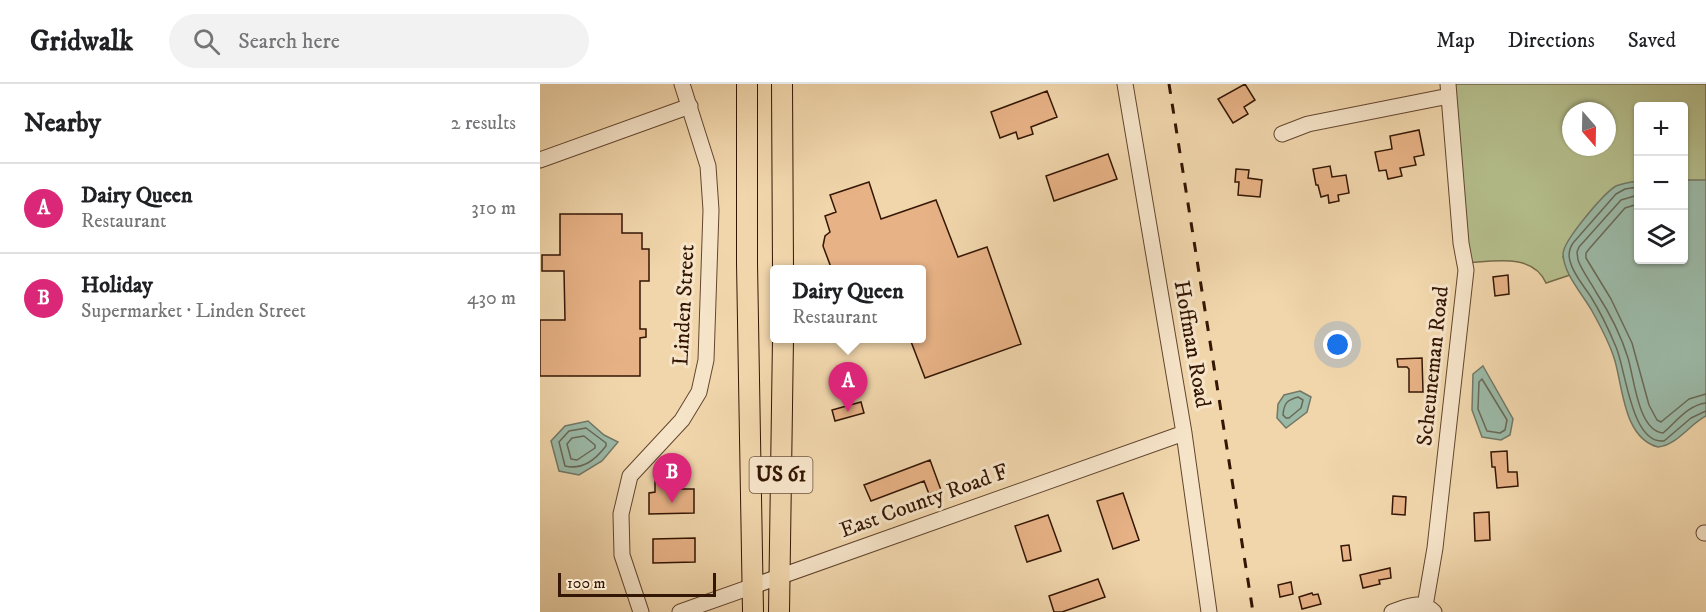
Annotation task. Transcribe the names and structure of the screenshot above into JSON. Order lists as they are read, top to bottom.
{
  "streets": {
    "main road": ["US 61"],
    "street": [
      "Linden Street",
      "Hoffman Road",
      "Scheuneman Road",
      "East County Road F"
    ]
  },
  "crossings": [
    ["Hoffman Road", "East County Road F"],
    ["US 61", "East County Road F"]
  ],
  "scale_bar": "100 m",
  "north": "bottom",
  "page": {
    "header": "Gridwalk",
    "search": "Search here",
    "nav": ["Map", "Directions", "Saved"],
    "heading": ["Nearby", "2 results"],
    "map_buttons": ["+", "−"],
    "list": [
      {
        "mark": "A",
        "name": "Dairy Queen",
        "note": "Restaurant",
        "value": "310 m"
      },
      {
        "mark": "B",
        "name": "Holiday",
        "note": "Supermarket · Linden Street",
        "value": "430 m"
      }
    ],
    "popup": ["Dairy Queen", "Restaurant"],
    "pins": ["A", "B"],
    "scale": "100 m"
  }
}
